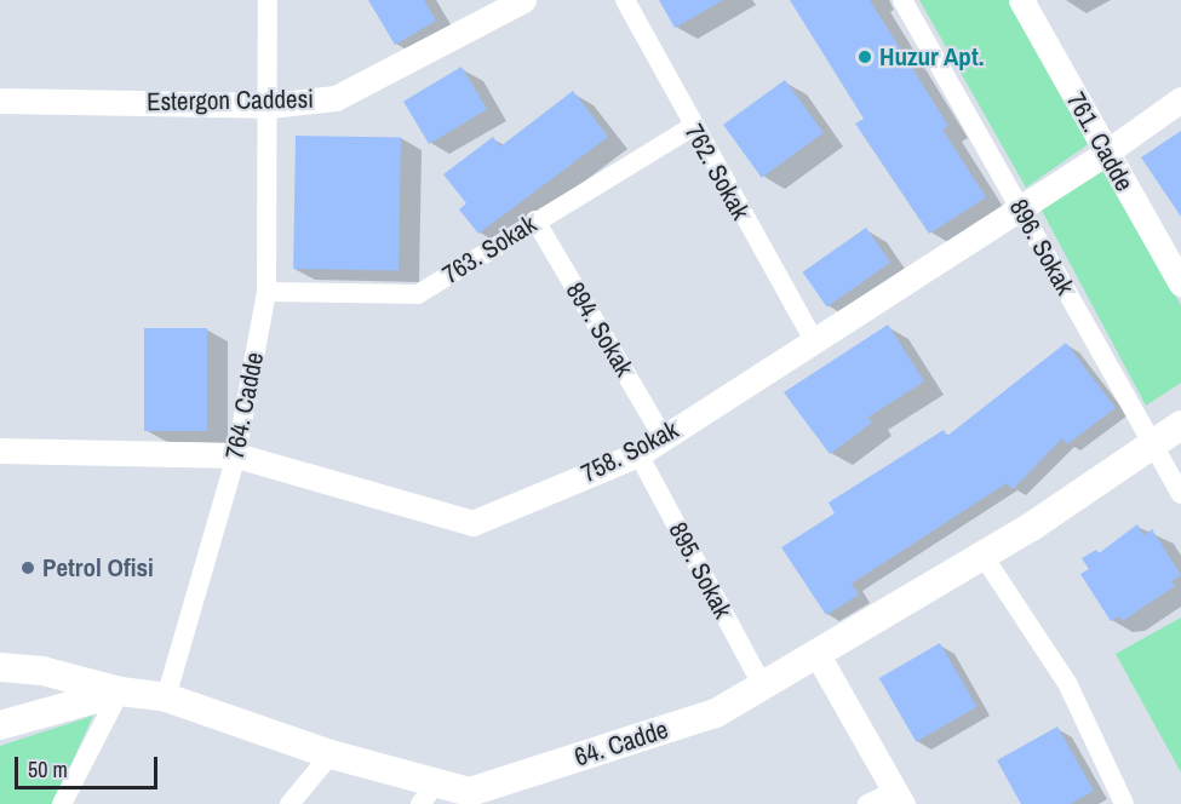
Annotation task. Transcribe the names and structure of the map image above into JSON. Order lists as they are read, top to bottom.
{
  "streets": {
    "main road": ["64. Cadde"],
    "street": [
      "Estergon Caddesi",
      "761. Cadde",
      "762. Sokak",
      "896. Sokak",
      "763. Sokak",
      "894. Sokak",
      "764. Cadde",
      "758. Sokak",
      "895. Sokak"
    ]
  },
  "crossings": [
    ["Estergon Caddesi", "764. Cadde"],
    ["761. Cadde", "758. Sokak"],
    ["762. Sokak", "763. Sokak"],
    ["762. Sokak", "758. Sokak"],
    ["896. Sokak", "758. Sokak"],
    ["896. Sokak", "64. Cadde"],
    ["763. Sokak", "894. Sokak"],
    ["763. Sokak", "764. Cadde"],
    ["894. Sokak", "758. Sokak"],
    ["764. Cadde", "758. Sokak"],
    ["764. Cadde", "64. Cadde"],
    ["758. Sokak", "895. Sokak"],
    ["895. Sokak", "64. Cadde"]
  ],
  "places": ["Huzur Apt.", "Petrol Ofisi"],
  "scale_bar": "50 m"
}
